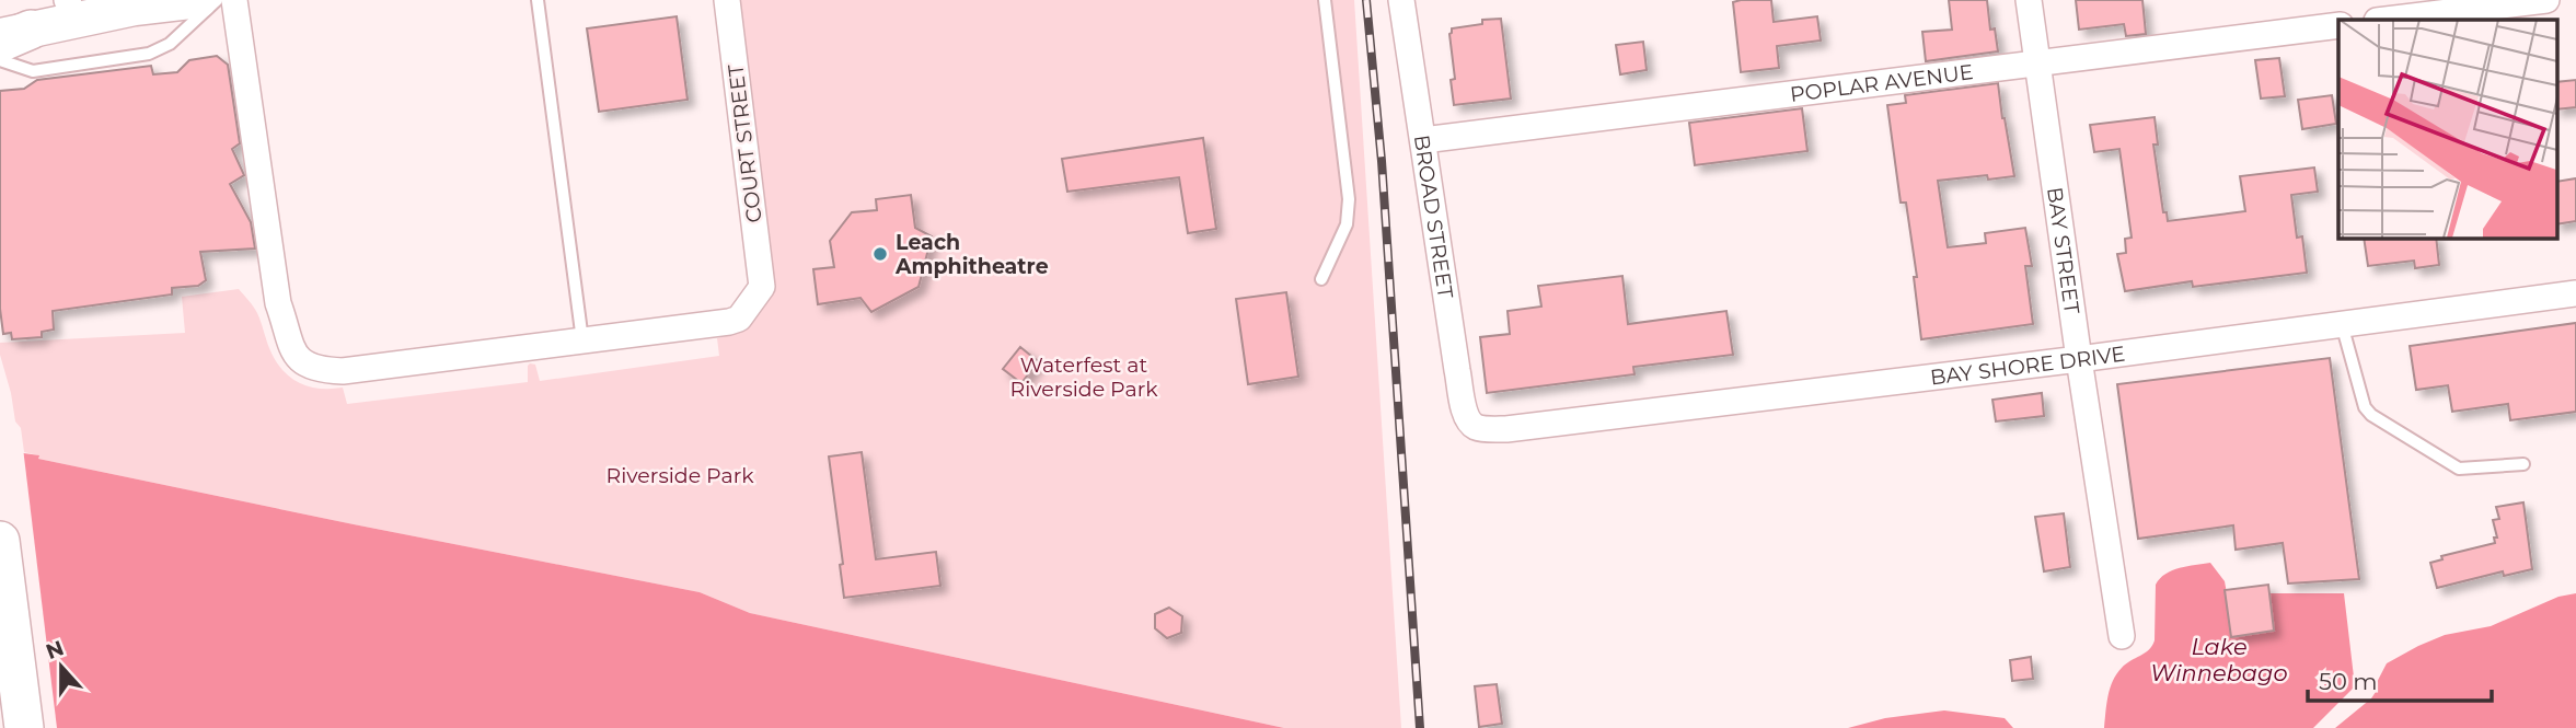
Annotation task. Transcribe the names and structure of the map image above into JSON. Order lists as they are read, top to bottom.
{
  "streets": {
    "street": [
      "POPLAR AVENUE",
      "COURT STREET",
      "BROAD STREET",
      "BAY STREET",
      "BAY SHORE DRIVE"
    ]
  },
  "crossings": [
    ["POPLAR AVENUE", "BROAD STREET"],
    ["POPLAR AVENUE", "BAY STREET"],
    ["BROAD STREET", "BAY SHORE DRIVE"],
    ["BAY STREET", "BAY SHORE DRIVE"]
  ],
  "water": ["Lake Winnebago"],
  "parks": ["Waterfest at Riverside Park", "Riverside Park"],
  "places": ["Leach Amphitheatre"],
  "scale_bar": "50 m",
  "north": "top"
}
